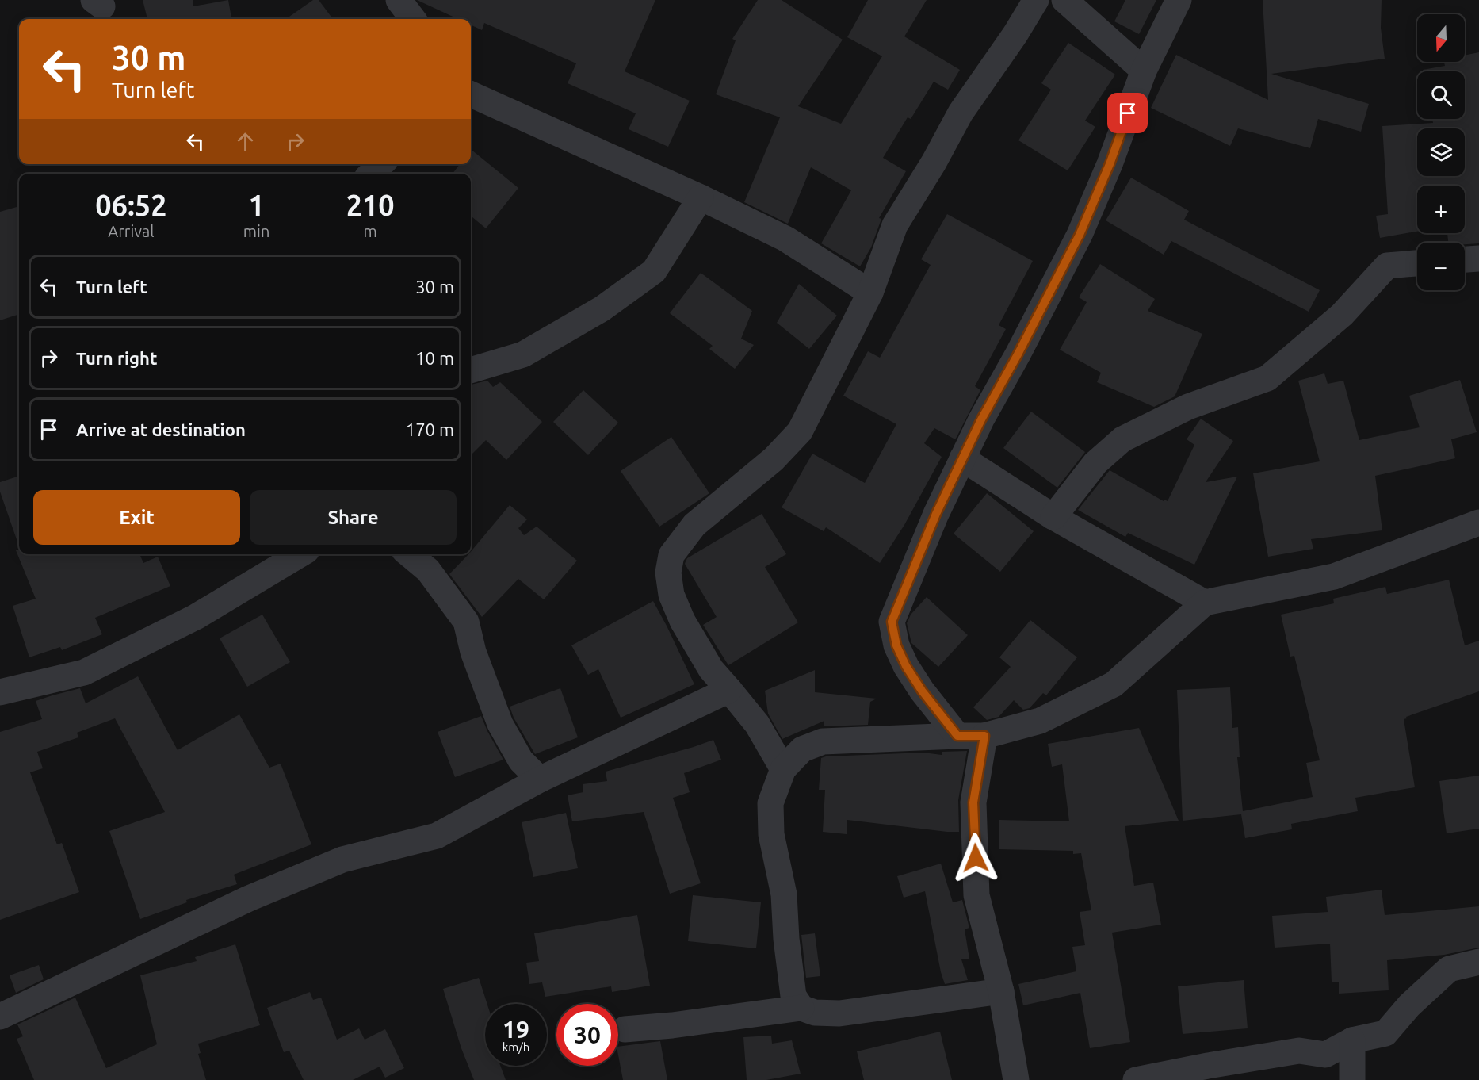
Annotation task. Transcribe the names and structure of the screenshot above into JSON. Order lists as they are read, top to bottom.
{
  "north": "bottom",
  "page": {
    "map_buttons": ["+", "−"],
    "turn": ["30 m", "Turn left"],
    "eta": [
      "06:52",
      "Arrival",
      "1",
      "min",
      "210",
      "m"
    ],
    "list": [
      {
        "name": "Turn left",
        "value": "30 m"
      },
      {
        "name": "Turn right",
        "value": "10 m"
      },
      {
        "name": "Arrive at destination",
        "value": "170 m"
      }
    ],
    "buttons": ["Exit", "Share"],
    "speed": "19 km/h",
    "limit": "30"
  }
}
